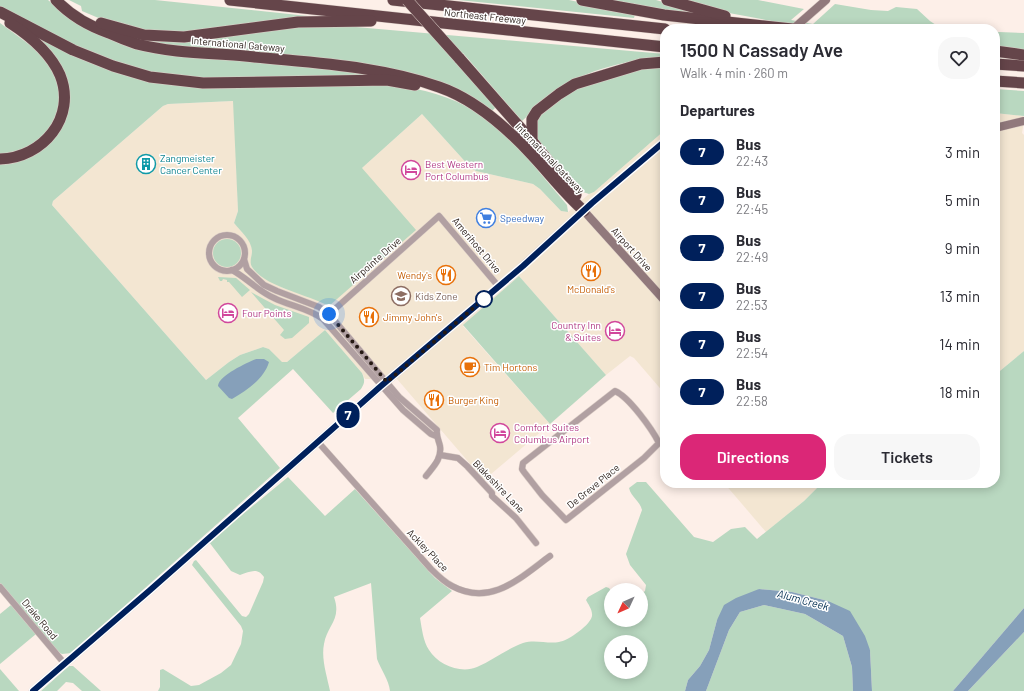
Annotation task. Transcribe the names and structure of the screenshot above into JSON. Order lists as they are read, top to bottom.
{
  "streets": {
    "highway": ["Northeast Freeway", "International Gateway"],
    "main road": ["Airport Drive"],
    "street": [
      "Amerihost Drive",
      "Airpointe Drive",
      "Blakeshire Lane",
      "De Greve Place",
      "Ackley Place",
      "Drake Road"
    ]
  },
  "crossings": [
    ["International Gateway", "Airport Drive"],
    ["Amerihost Drive", "Airpointe Drive"]
  ],
  "water": ["Alum Creek"],
  "places": {
    "building": ["Zangmeister Cancer Center"],
    "hotel": [
      "Best Western Port Columbus",
      "Four Points",
      "Country Inn & Suites",
      "Comfort Suites Columbus Airport"
    ],
    "supermarket": ["Speedway"],
    "restaurant": [
      "McDonald's",
      "Wendy's",
      "Jimmy John's",
      "Burger King"
    ],
    "school or university": ["Kids Zone"],
    "cafe": ["Tim Hortons"]
  },
  "lines": ["bus line 7"],
  "north": "bottom left",
  "page": {
    "on_map": "7",
    "heading": [
      ["1500 N Cassady Ave", "Walk · 4 min · 260 m"],
      "Departures"
    ],
    "list": [
      {
        "mark": "7",
        "name": "Bus",
        "note": "22:43",
        "value": "3 min"
      },
      {
        "mark": "7",
        "name": "Bus",
        "note": "22:45",
        "value": "5 min"
      },
      {
        "mark": "7",
        "name": "Bus",
        "note": "22:49",
        "value": "9 min"
      },
      {
        "mark": "7",
        "name": "Bus",
        "note": "22:53",
        "value": "13 min"
      },
      {
        "mark": "7",
        "name": "Bus",
        "note": "22:54",
        "value": "14 min"
      },
      {
        "mark": "7",
        "name": "Bus",
        "note": "22:58",
        "value": "18 min"
      }
    ],
    "buttons": ["Directions", "Tickets"]
  }
}
